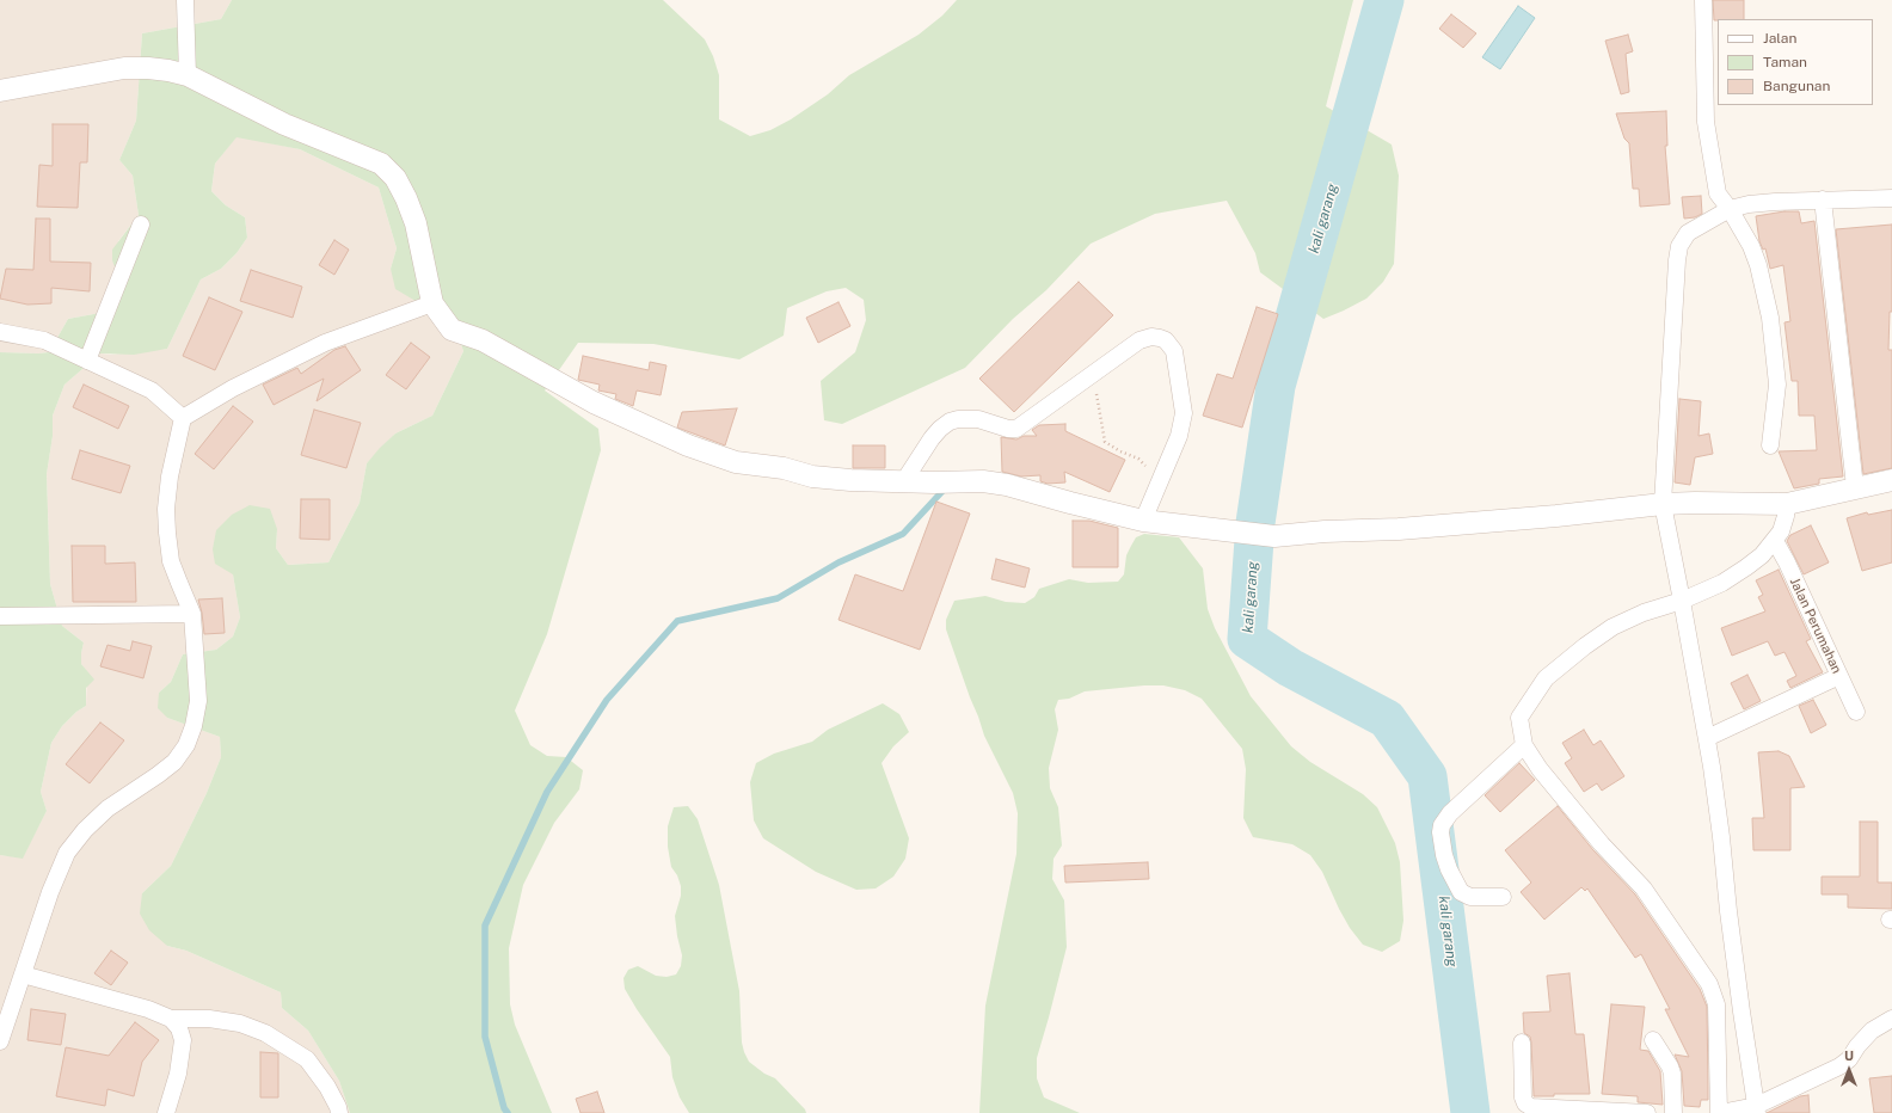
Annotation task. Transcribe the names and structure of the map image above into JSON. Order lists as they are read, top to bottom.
{
  "streets": {
    "street": ["Jalan Perumahan"]
  },
  "water": ["kali garang"],
  "legend": ["Jalan", "Taman", "Bangunan"],
  "north": "top"
}
